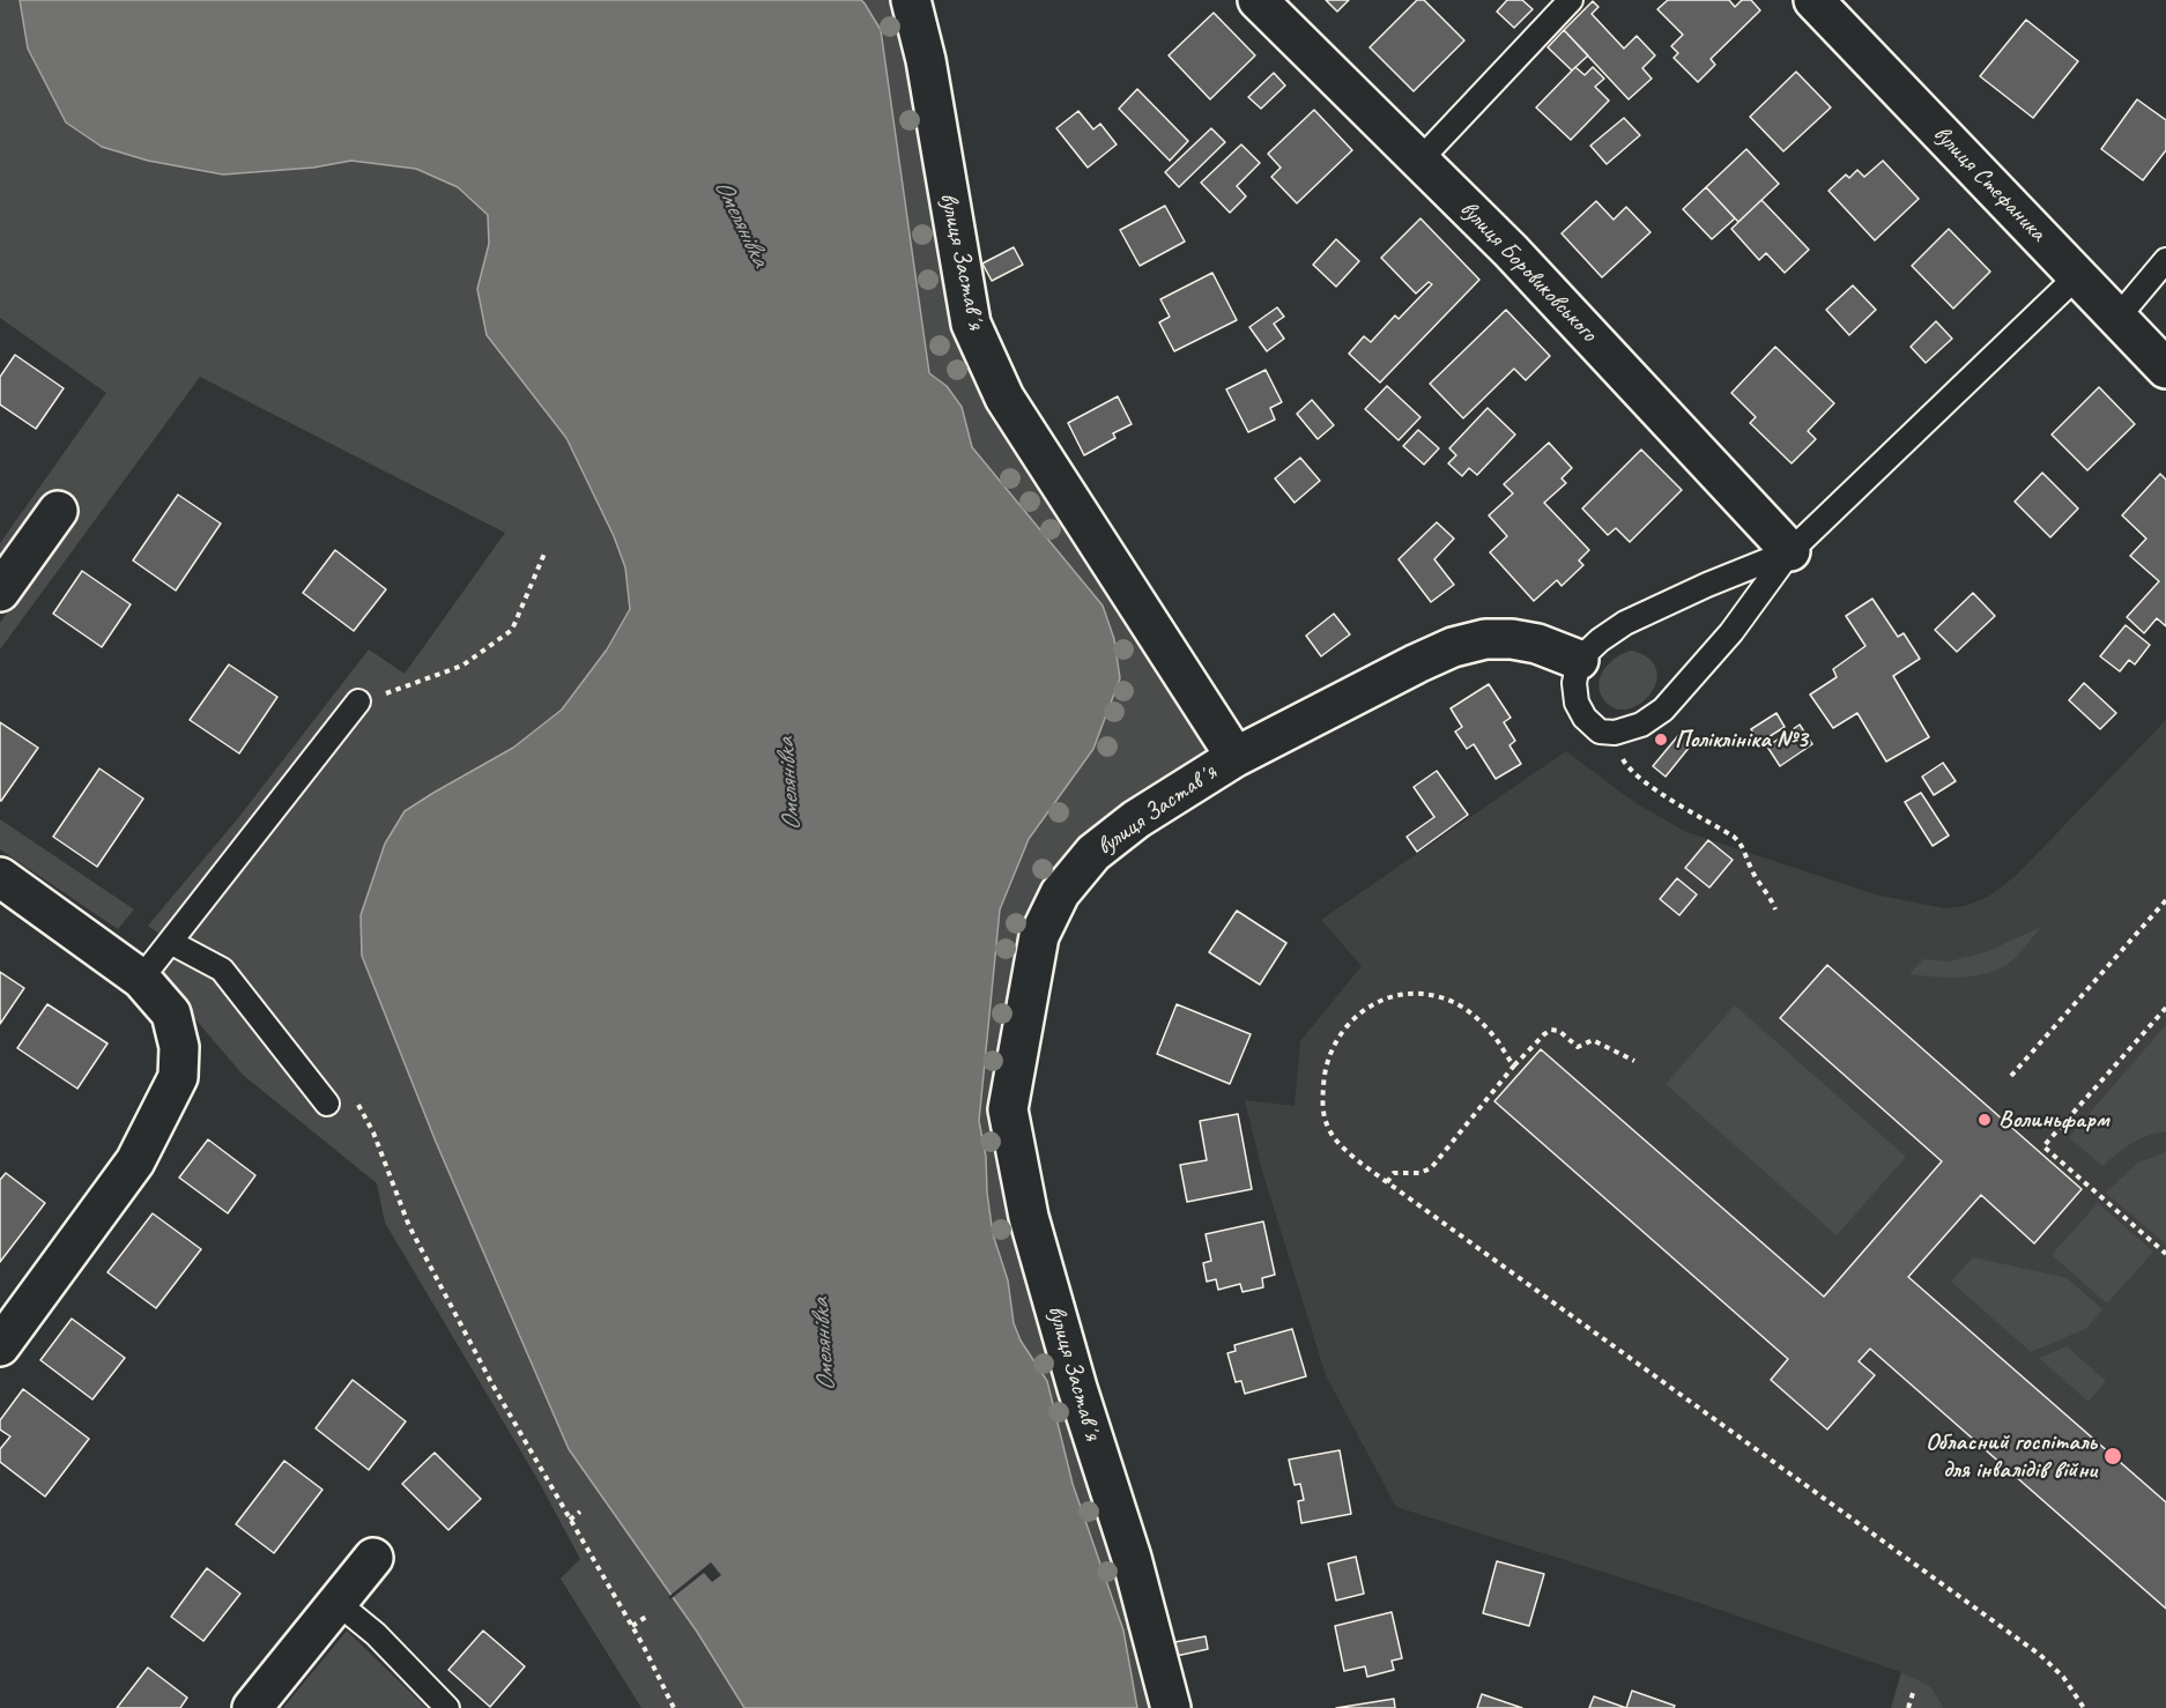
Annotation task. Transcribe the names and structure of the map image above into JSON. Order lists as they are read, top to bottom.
{
  "streets": {
    "street": ["вулиця Стефаника", "вулиця Заставʼя", "вулиця Боровиковського"]
  },
  "water": ["Омелянівка"],
  "places": ["Поліклініка №3", "Волиньфарм", "Обласний госпіталь для інвалідів війни"]
}
